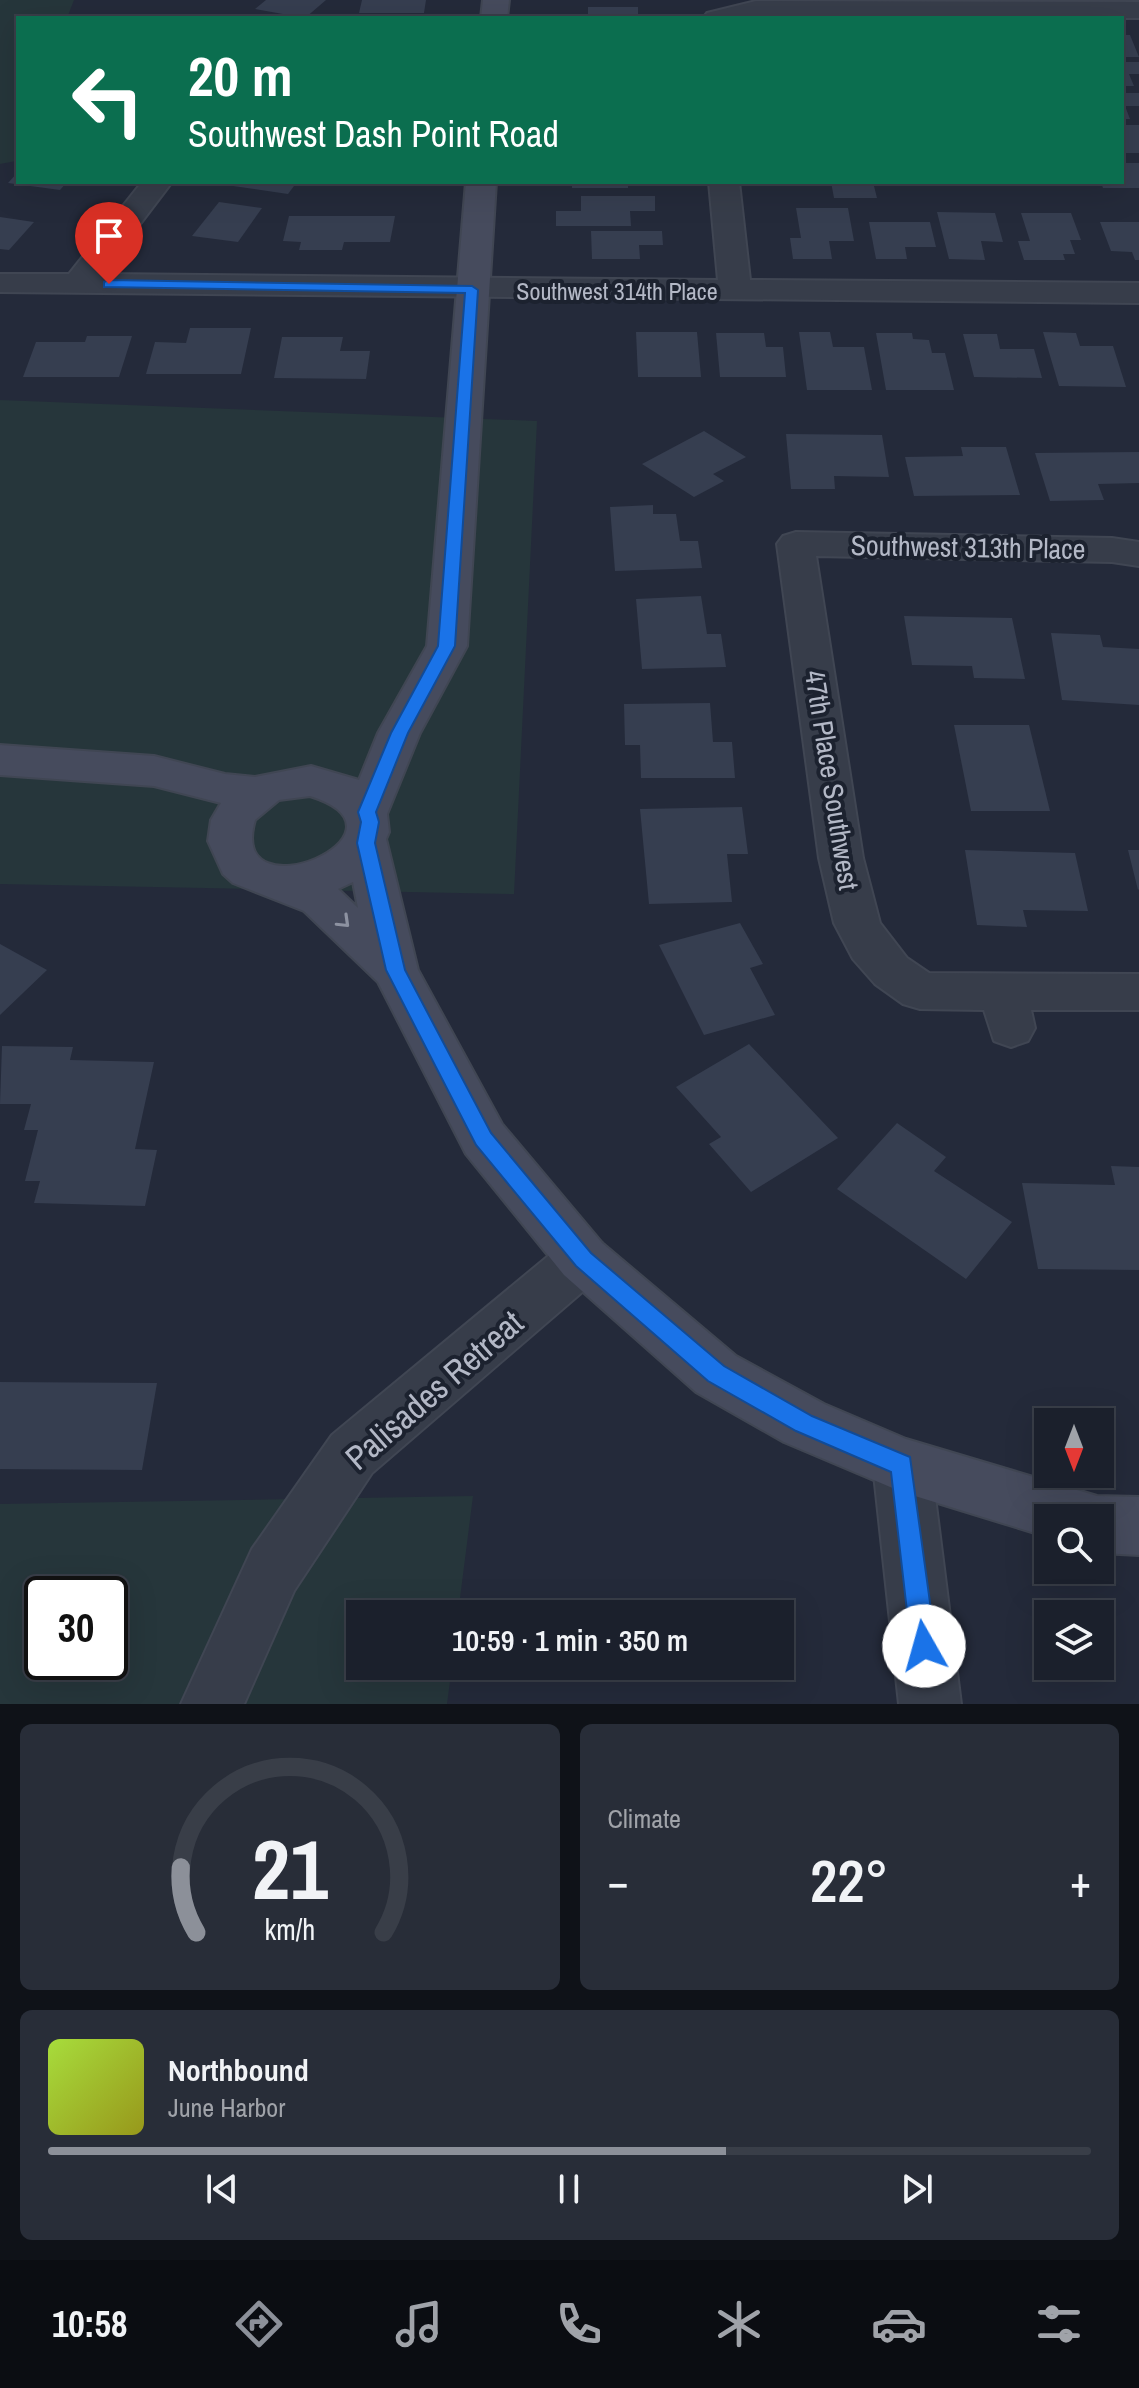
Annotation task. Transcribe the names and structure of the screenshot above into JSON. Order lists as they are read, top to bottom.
{
  "streets": {
    "street": [
      "Southwest 314th Place",
      "Southwest 313th Place",
      "47th Place Southwest",
      "Palisades Retreat"
    ]
  },
  "crossings": [
    ["Southwest 313th Place", "47th Place Southwest"]
  ],
  "north": "bottom",
  "page": {
    "turn": ["20 m", "Southwest Dash Point Road"],
    "limit": "30",
    "trip": "10:59 · 1 min · 350 m",
    "tile": "Climate",
    "heat": ["−", "22°", "+"],
    "song": ["Northbound", "June Harbor"],
    "tabs": "10:58",
    "gauge": ["21", "km/h"]
  }
}
